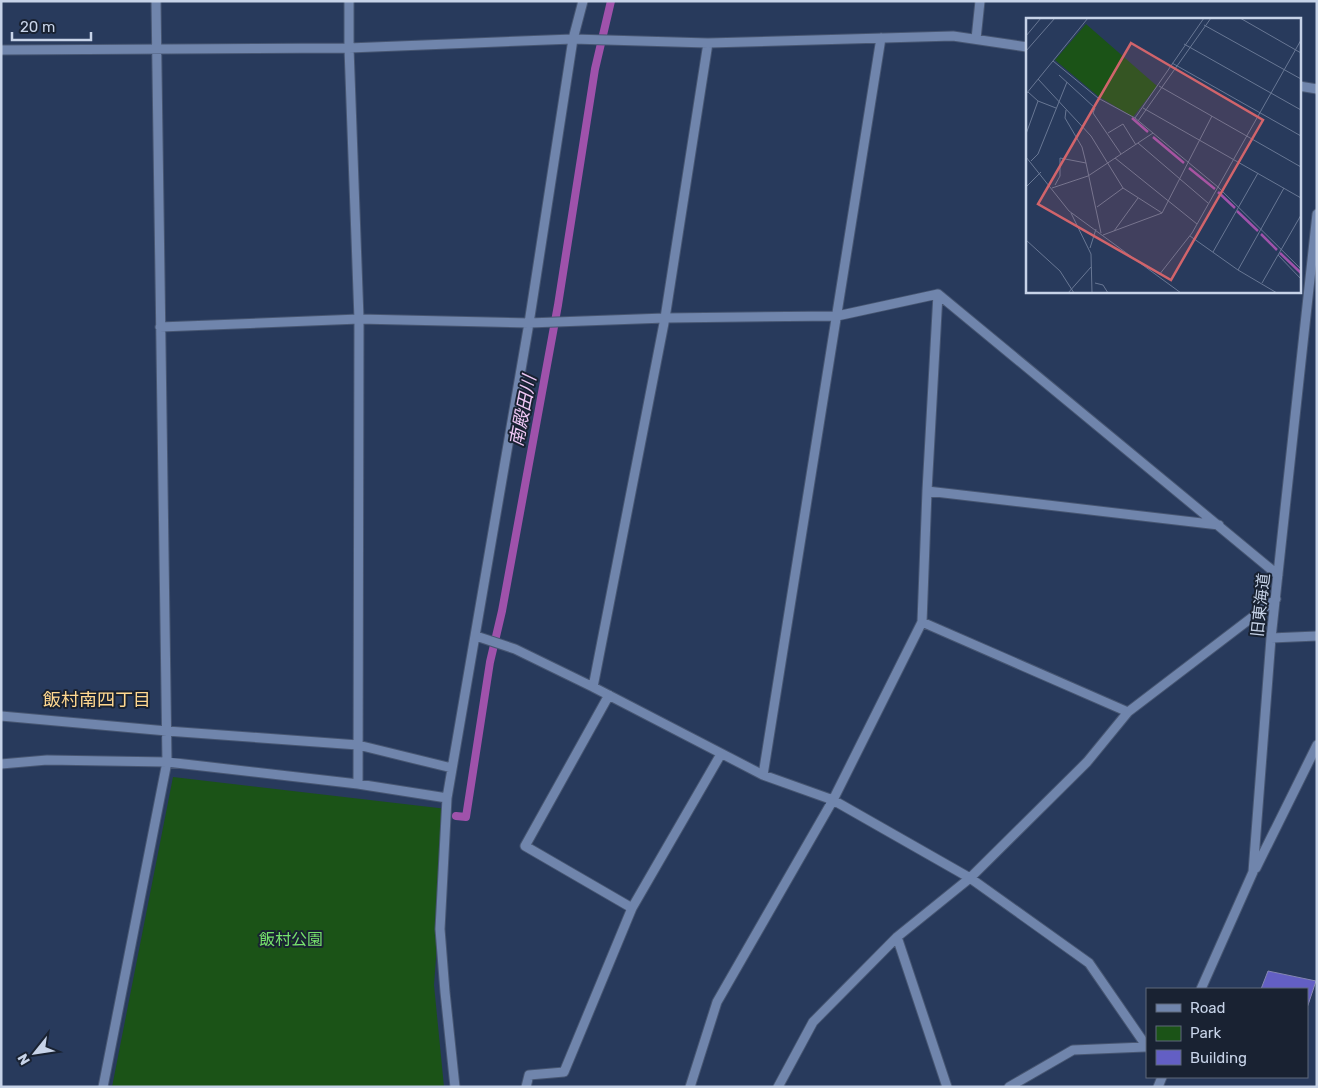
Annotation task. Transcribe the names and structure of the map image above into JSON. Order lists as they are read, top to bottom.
{
  "streets": {
    "street": ["旧東海道"]
  },
  "districts": ["飯村南四丁目"],
  "water": ["南殿田川"],
  "parks": ["飯村公園"],
  "legend": ["Road", "Park", "Building"],
  "scale_bar": "20 m",
  "north": "bottom left"
}
